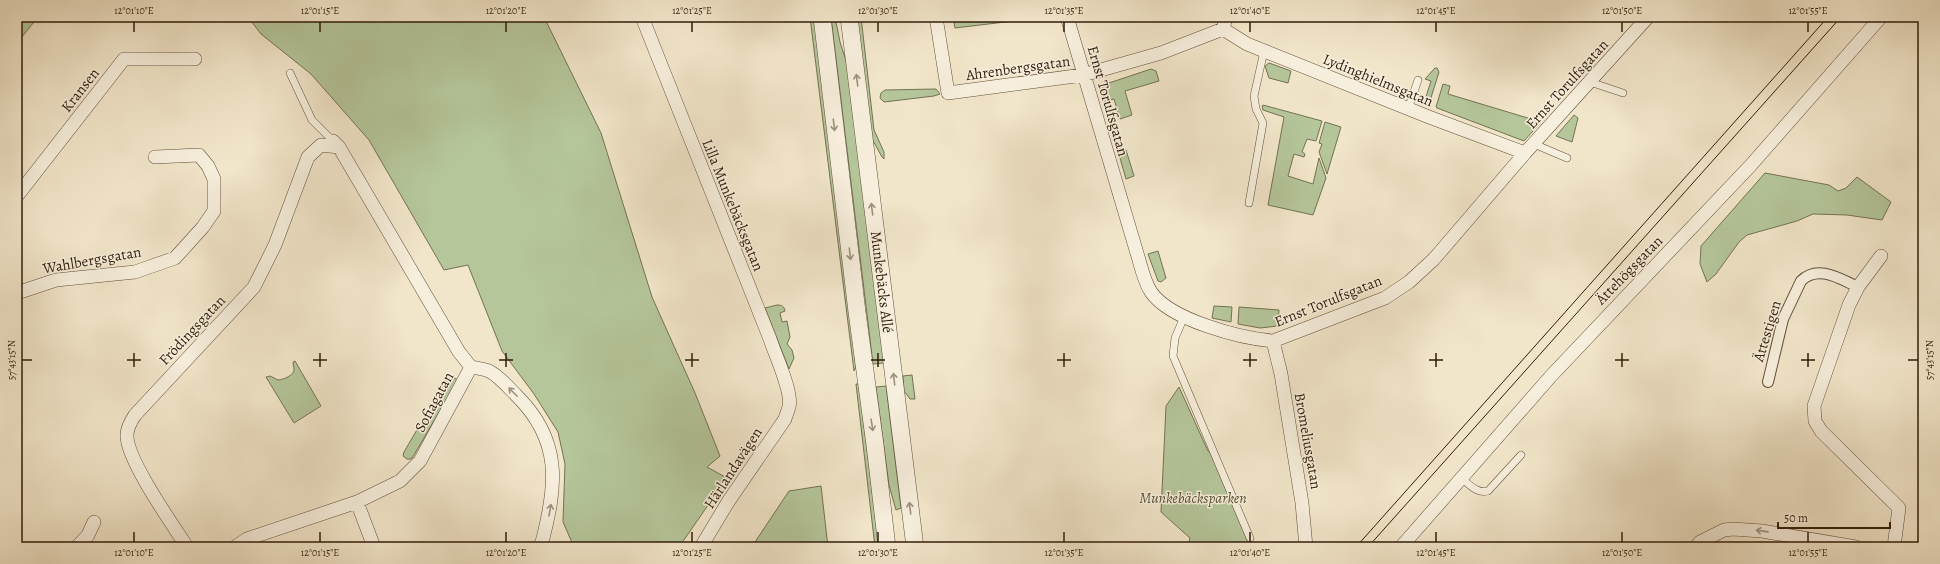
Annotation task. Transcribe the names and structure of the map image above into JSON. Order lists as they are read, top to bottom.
{
  "streets": {
    "street": [
      "Ahrenbergsgatan",
      "Lydinghielmsgatan",
      "Ernst Torulfsgatan",
      "Kransen",
      "Lilla Munkebäcksgatan",
      "Wahlbergsgatan",
      "Ättehögsgatan",
      "Munkebäcks Allé",
      "Frödingsgatan",
      "Ättestigen",
      "Sofiagatan",
      "Bromeliusgatan",
      "Härlandavägen"
    ]
  },
  "crossings": [
    ["Ahrenbergsgatan", "Lydinghielmsgatan"],
    ["Ahrenbergsgatan", "Ernst Torulfsgatan"],
    ["Lydinghielmsgatan", "Ernst Torulfsgatan"],
    ["Ernst Torulfsgatan", "Bromeliusgatan"],
    ["Lilla Munkebäcksgatan", "Härlandavägen"],
    ["Frödingsgatan", "Sofiagatan"]
  ],
  "parks": ["Munkebäcksparken"],
  "scale_bar": "50 m",
  "coordinates": [
    "12°01'10\"E",
    "12°01'15\"E",
    "12°01'20\"E",
    "12°01'25\"E",
    "12°01'30\"E",
    "12°01'35\"E",
    "12°01'40\"E",
    "12°01'45\"E",
    "12°01'50\"E",
    "12°01'55\"E",
    "57°43'15\"N"
  ]
}
